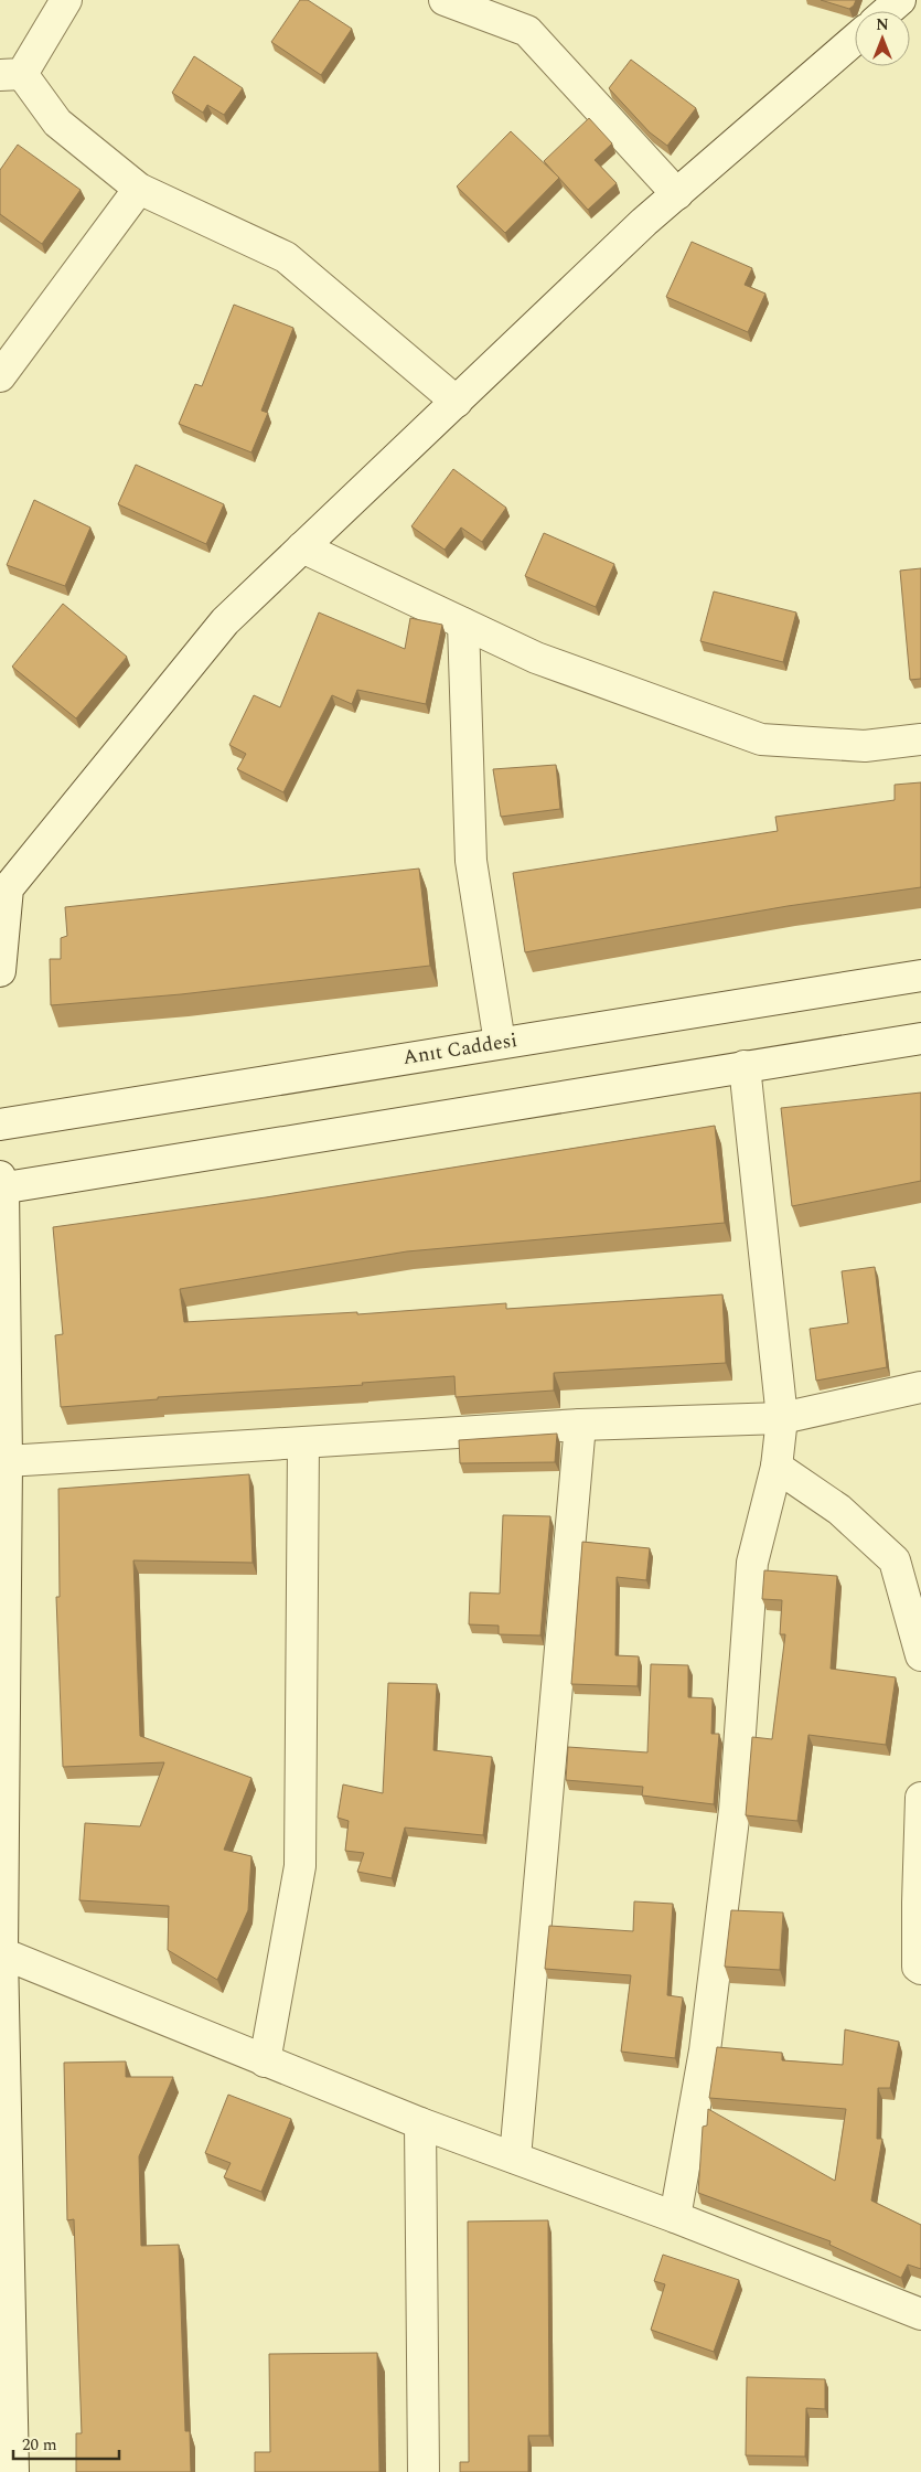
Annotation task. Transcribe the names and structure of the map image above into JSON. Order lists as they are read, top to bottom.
{
  "streets": {
    "street": ["Anıt Caddesi"]
  },
  "scale_bar": "20 m",
  "north": "top"
}
